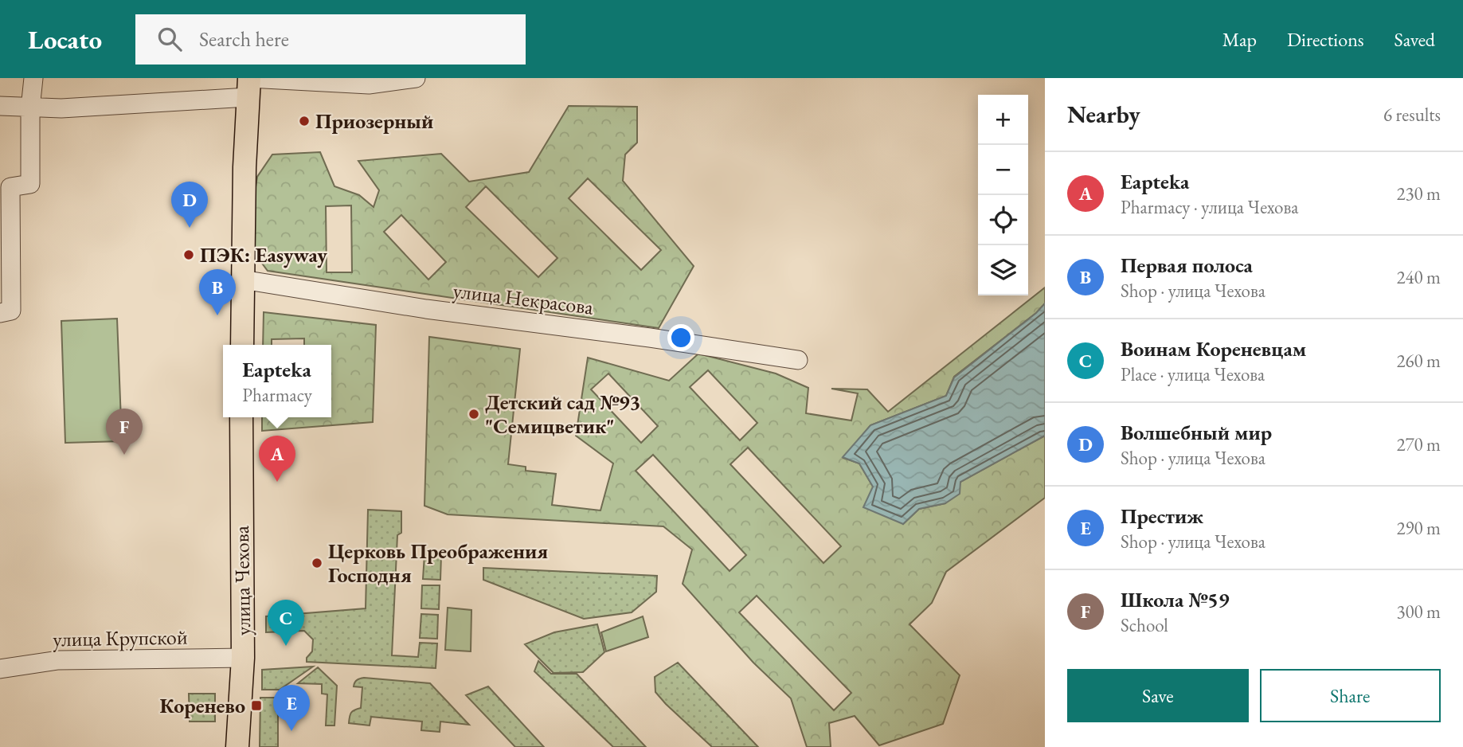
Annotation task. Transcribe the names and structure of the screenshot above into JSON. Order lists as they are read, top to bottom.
{
  "streets": {
    "main road": ["улица Чехова"],
    "street": ["улица Некрасова", "улица Крупской"]
  },
  "crossings": [
    ["улица Чехова", "улица Крупской"]
  ],
  "places": {
    "other": [
      "Приозерный",
      "ПЭК: Easyway",
      "Детский сад №93 \"Семицветик\"",
      "Церковь Преображения Господня"
    ],
    "transit": ["Коренево"]
  },
  "page": {
    "header": "Locato",
    "search": "Search here",
    "nav": ["Map", "Directions", "Saved"],
    "heading": ["Nearby", "6 results"],
    "map_buttons": ["+", "−"],
    "list": [
      {
        "mark": "A",
        "name": "Eapteka",
        "note": "Pharmacy · улица Чехова",
        "value": "230 m"
      },
      {
        "mark": "B",
        "name": "Первая полоса",
        "note": "Shop · улица Чехова",
        "value": "240 m"
      },
      {
        "mark": "C",
        "name": "Воинам Кореневцам",
        "note": "Place · улица Чехова",
        "value": "260 m"
      },
      {
        "mark": "D",
        "name": "Волшебный мир",
        "note": "Shop · улица Чехова",
        "value": "270 m"
      },
      {
        "mark": "E",
        "name": "Престиж",
        "note": "Shop · улица Чехова",
        "value": "290 m"
      },
      {
        "mark": "F",
        "name": "Школа №59",
        "note": "School",
        "value": "300 m"
      }
    ],
    "pins": [
      "D",
      "B",
      "F",
      "A",
      "C",
      "E"
    ],
    "popup": ["Eapteka", "Pharmacy"],
    "buttons": ["Save", "Share"]
  }
}
